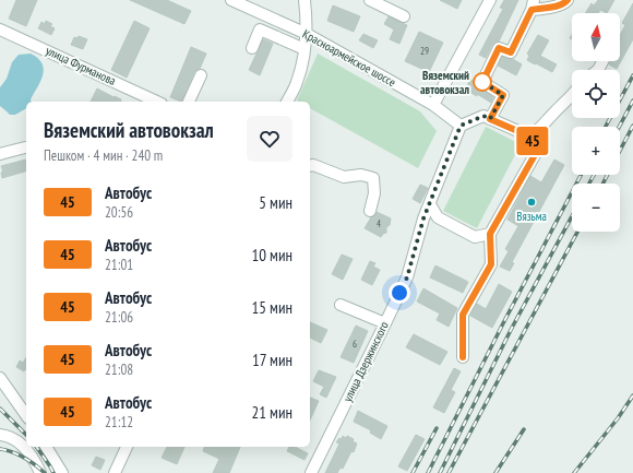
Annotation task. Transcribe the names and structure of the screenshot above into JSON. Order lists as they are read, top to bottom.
{
  "streets": {
    "street": ["Красноармейское шоссе", "улица Фурманова", "улица Дзержинского"]
  },
  "crossings": [
    ["Красноармейское шоссе", "улица Дзержинского"]
  ],
  "places": ["Вяземский автовокзал", "Вязьма"],
  "lines": ["bus line 45"],
  "house_numbers": ["29", "4", "6"],
  "north": "top",
  "page": {
    "on_map": "45",
    "map_buttons": ["+", "−"],
    "heading": ["Вяземский автовокзал", "Пешком · 4 мин · 240 m"],
    "list": [
      {
        "mark": "45",
        "name": "Автобус",
        "note": "20:56",
        "value": "5 мин"
      },
      {
        "mark": "45",
        "name": "Автобус",
        "note": "21:01",
        "value": "10 мин"
      },
      {
        "mark": "45",
        "name": "Автобус",
        "note": "21:06",
        "value": "15 мин"
      },
      {
        "mark": "45",
        "name": "Автобус",
        "note": "21:08",
        "value": "17 мин"
      },
      {
        "mark": "45",
        "name": "Автобус",
        "note": "21:12",
        "value": "21 мин"
      }
    ]
  }
}
